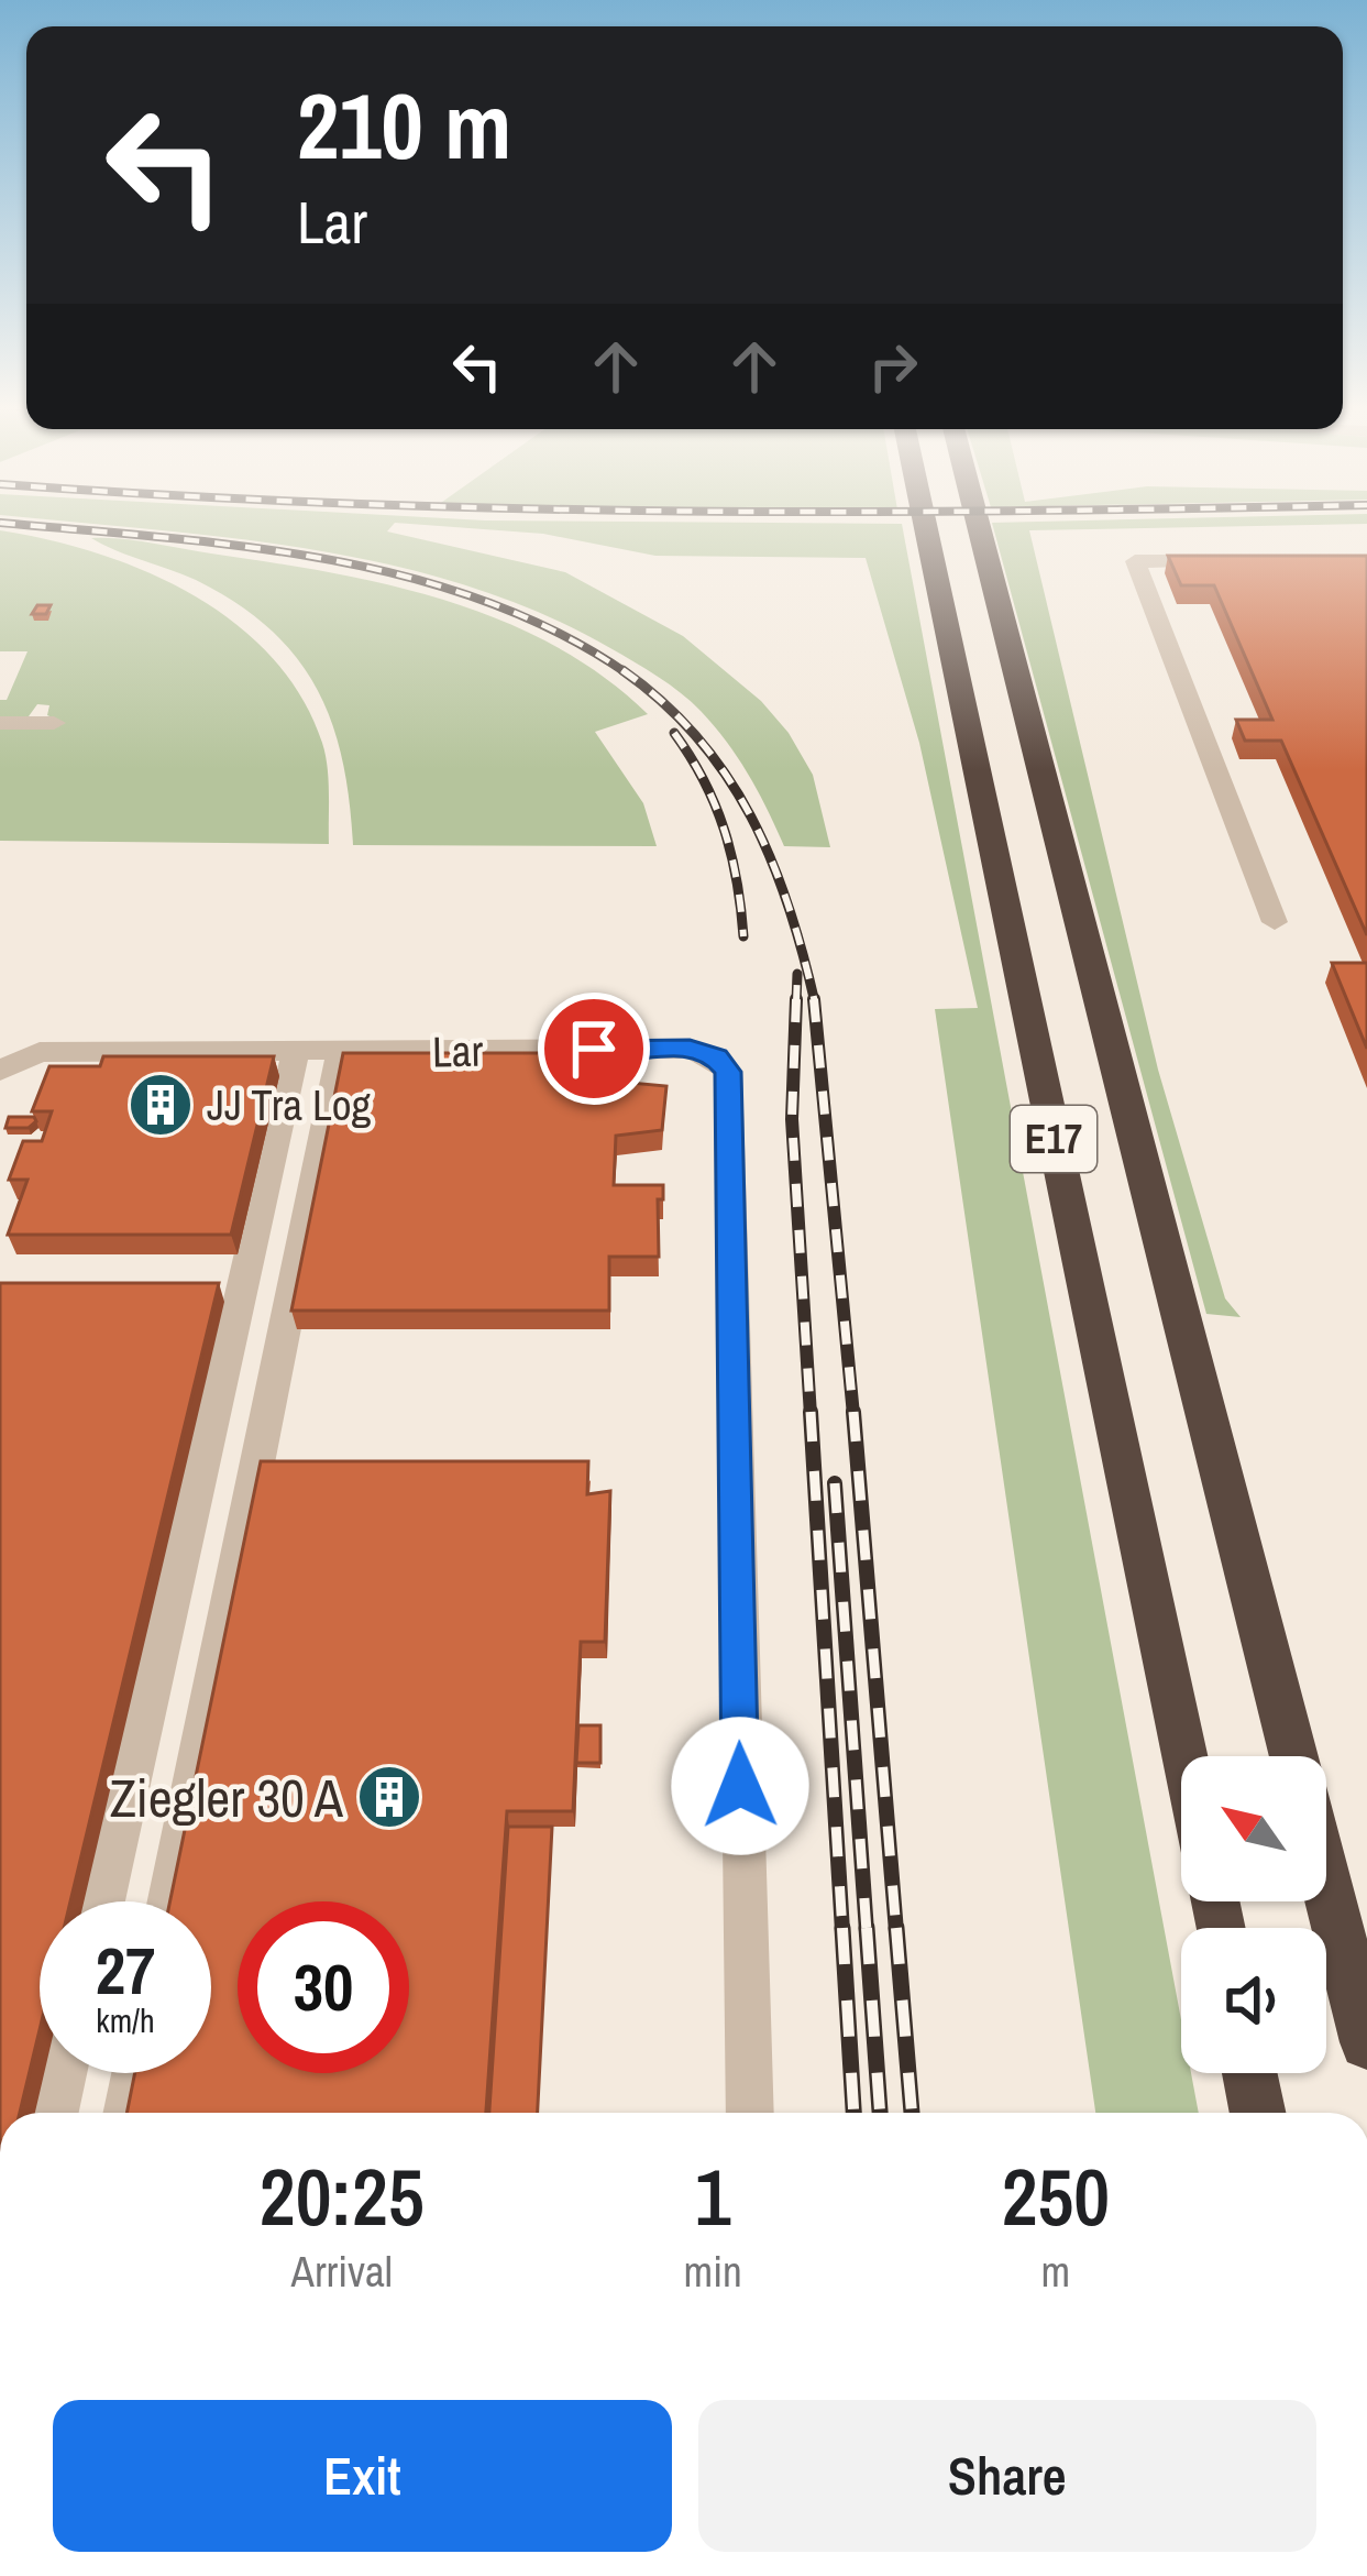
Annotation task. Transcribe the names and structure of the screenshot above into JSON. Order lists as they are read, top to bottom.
{
  "streets": {
    "highway": ["E17"],
    "street": ["Lar"]
  },
  "places": {
    "building": ["JJ Tra Log", "Ziegler 30 A"]
  },
  "north": "top left",
  "page": {
    "turn": ["210 m", "Lar"],
    "speed": "27 km/h",
    "limit": "30",
    "eta": [
      "20:25",
      "Arrival",
      "1",
      "min",
      "250",
      "m"
    ],
    "buttons": ["Exit", "Share"]
  }
}
